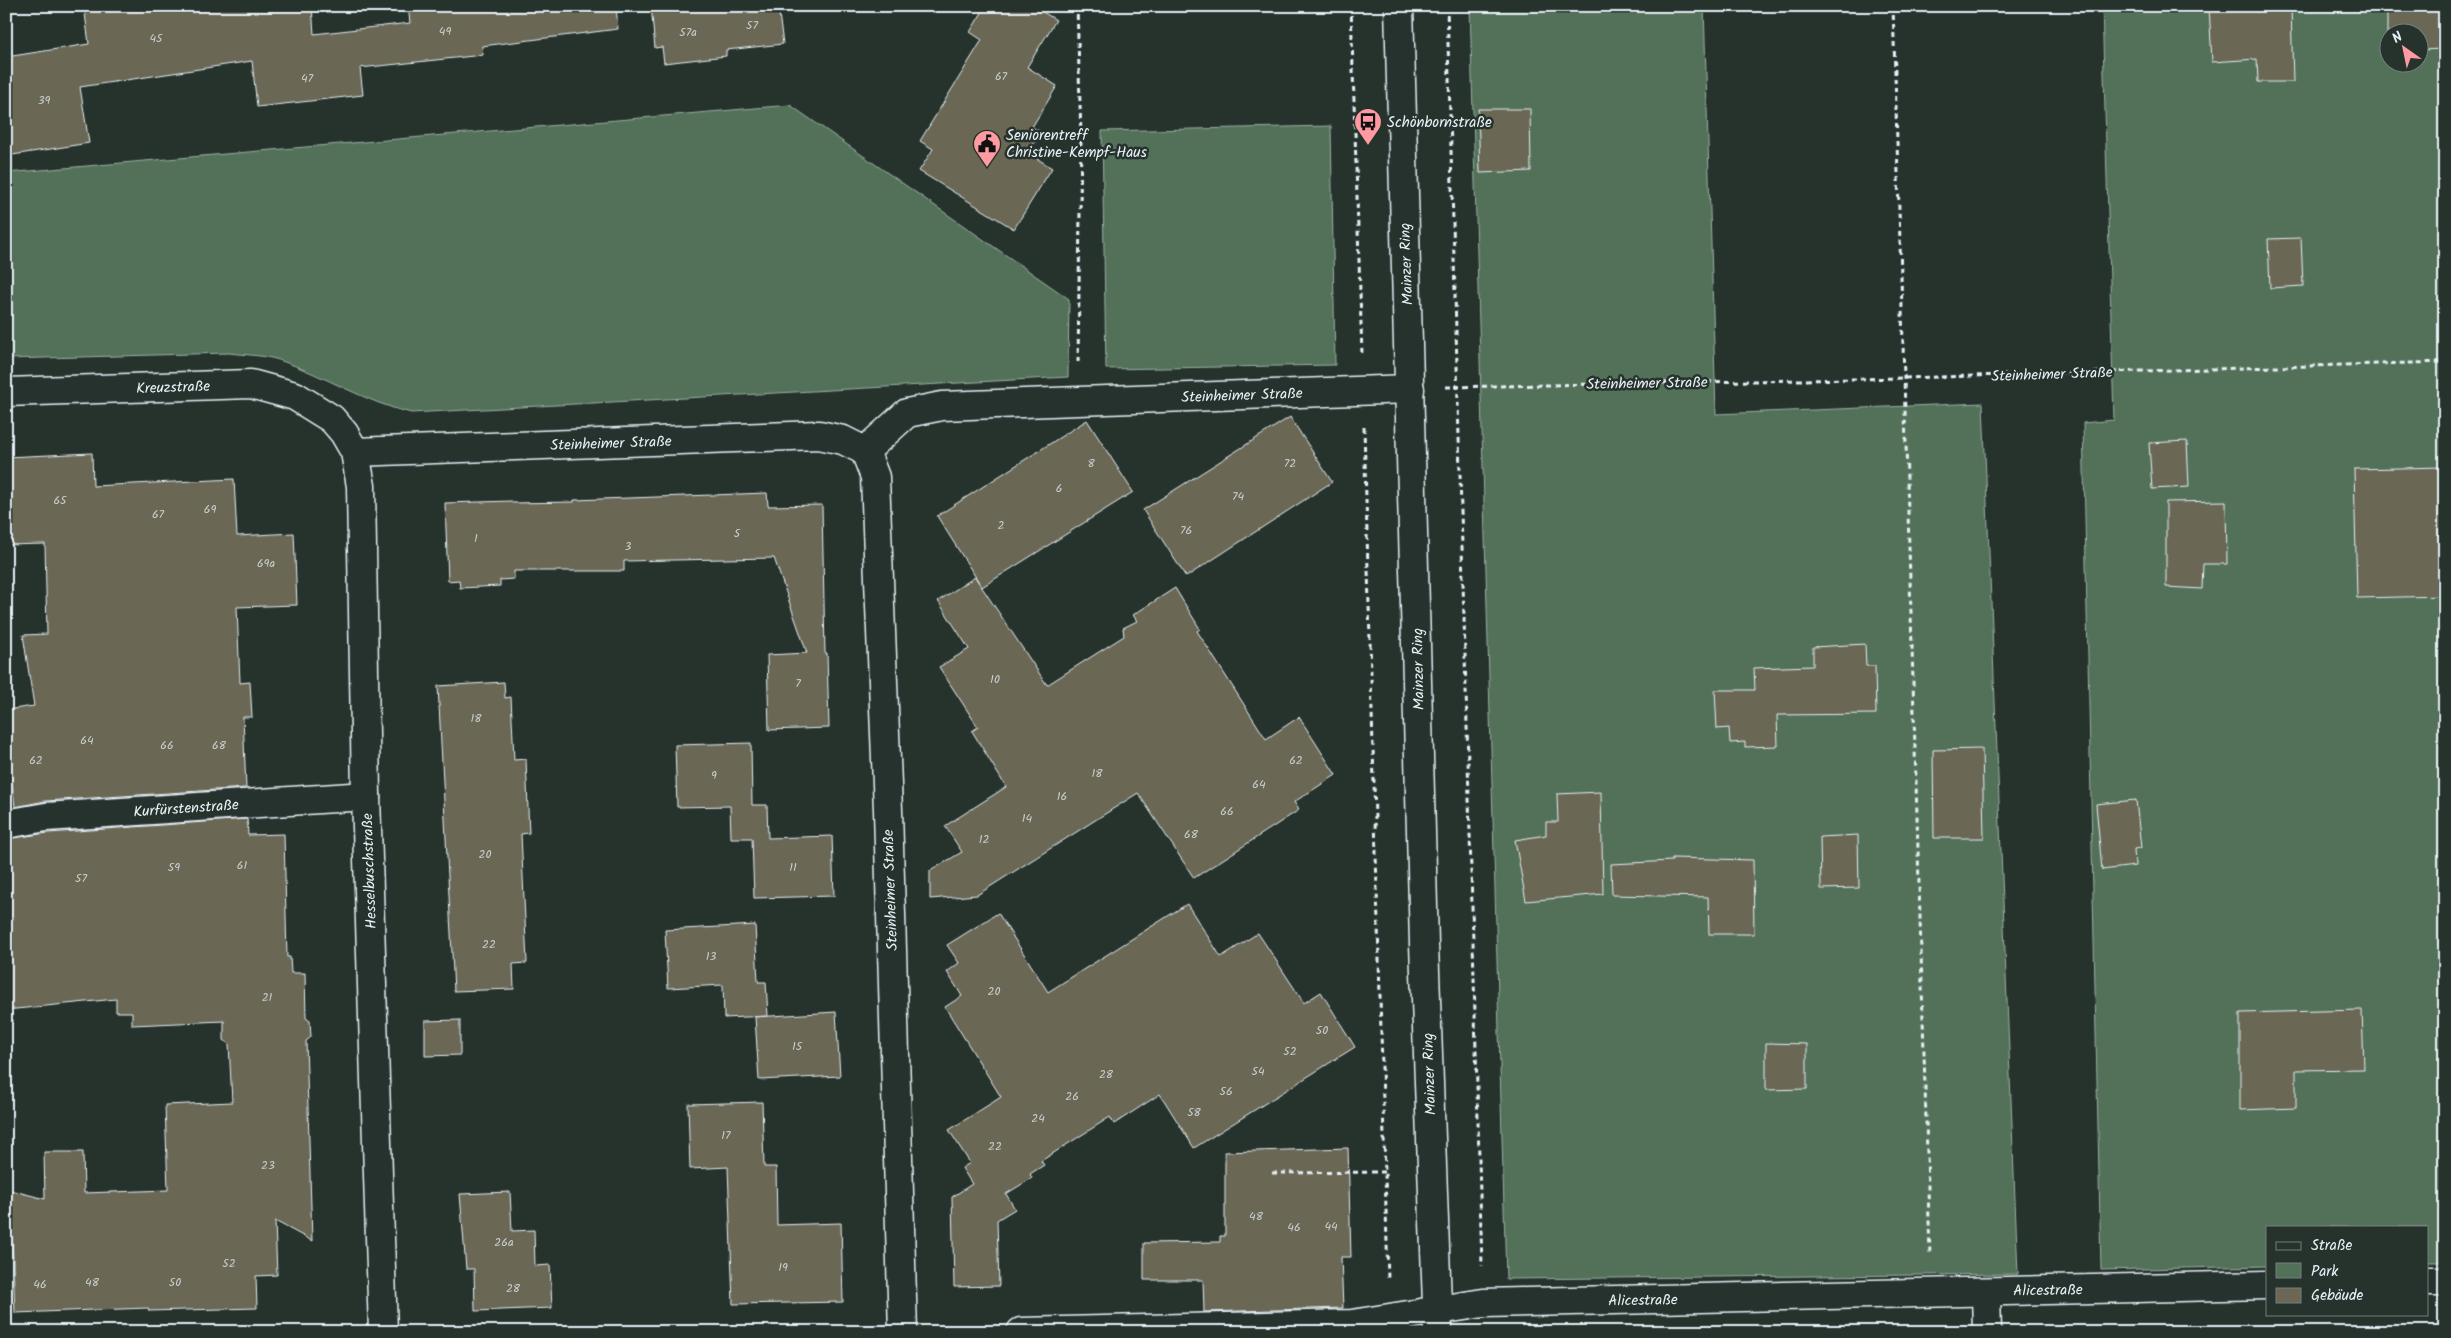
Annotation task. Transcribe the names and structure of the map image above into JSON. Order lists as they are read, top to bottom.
{
  "streets": {
    "street": [
      "Mainzer Ring",
      "Steinheimer Straße",
      "Kreuzstraße",
      "Kurfürstenstraße",
      "Hesselbuschstraße",
      "Alicestraße"
    ]
  },
  "crossings": [
    ["Mainzer Ring", "Steinheimer Straße"],
    ["Mainzer Ring", "Alicestraße"],
    ["Steinheimer Straße", "Hesselbuschstraße"],
    ["Kreuzstraße", "Hesselbuschstraße"],
    ["Kurfürstenstraße", "Hesselbuschstraße"]
  ],
  "places": {
    "bus stop": ["Schönbornstraße"],
    "public building": ["Seniorentreff Christine-Kempf-Haus"]
  },
  "house_numbers": [
    "57",
    "49",
    "57a",
    "45",
    "67",
    "47",
    "39",
    "8",
    "72",
    "6",
    "74",
    "65",
    "69",
    "67",
    "2",
    "76",
    "5",
    "1",
    "3",
    "69a",
    "10",
    "7",
    "18",
    "64",
    "66",
    "68",
    "62",
    "62",
    "18",
    "9",
    "64",
    "16",
    "66",
    "14",
    "68",
    "12",
    "20",
    "61",
    "59",
    "11",
    "57",
    "22",
    "13",
    "20",
    "21",
    "50",
    "15",
    "52",
    "54",
    "28",
    "56",
    "26",
    "58",
    "24",
    "17",
    "22",
    "23",
    "48",
    "44",
    "46",
    "26a",
    "52",
    "19",
    "48",
    "50",
    "46",
    "28"
  ],
  "legend": ["Straße", "Park", "Gebäude"],
  "north": "top left"
}
